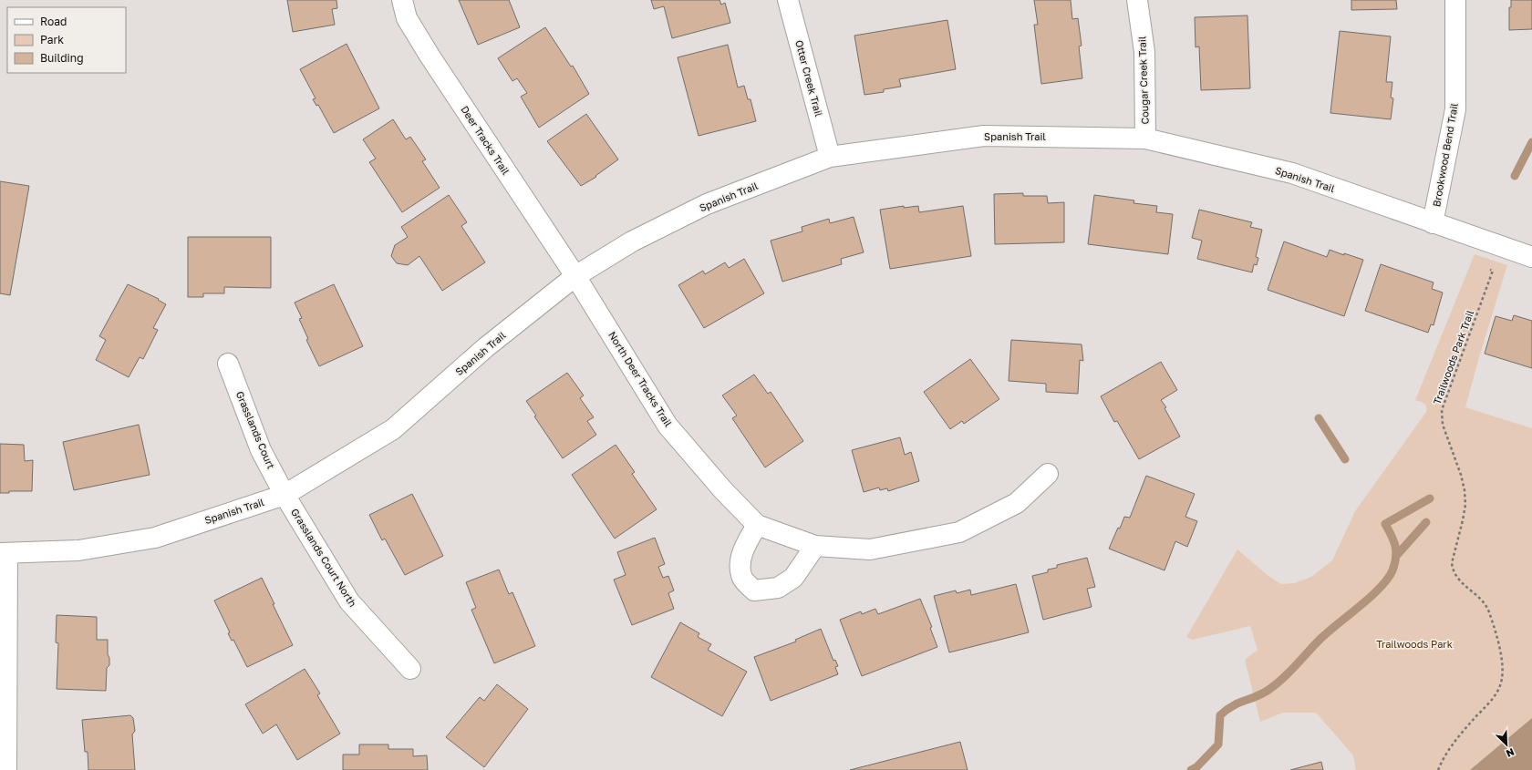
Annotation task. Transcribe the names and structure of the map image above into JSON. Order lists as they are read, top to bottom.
{
  "streets": {
    "street": [
      "Otter Creek Trail",
      "Cougar Creek Trail",
      "Spanish Trail",
      "Deer Tracks Trail",
      "Brookwood Bend Trail",
      "North Deer Tracks Trail",
      "Grasslands Court",
      "Grasslands Court North"
    ],
    "path": ["Trailwoods Park Trail"]
  },
  "crossings": [
    ["Otter Creek Trail", "Spanish Trail"],
    ["Cougar Creek Trail", "Spanish Trail"],
    ["Spanish Trail", "Deer Tracks Trail"],
    ["Spanish Trail", "Brookwood Bend Trail"],
    ["Spanish Trail", "Trailwoods Park Trail"],
    ["Spanish Trail", "North Deer Tracks Trail"],
    ["Spanish Trail", "Grasslands Court"],
    ["Spanish Trail", "Grasslands Court North"],
    ["Deer Tracks Trail", "North Deer Tracks Trail"],
    ["Grasslands Court", "Grasslands Court North"]
  ],
  "parks": ["Trailwoods Park"],
  "legend": ["Road", "Park", "Building"],
  "north": "bottom right"
}
